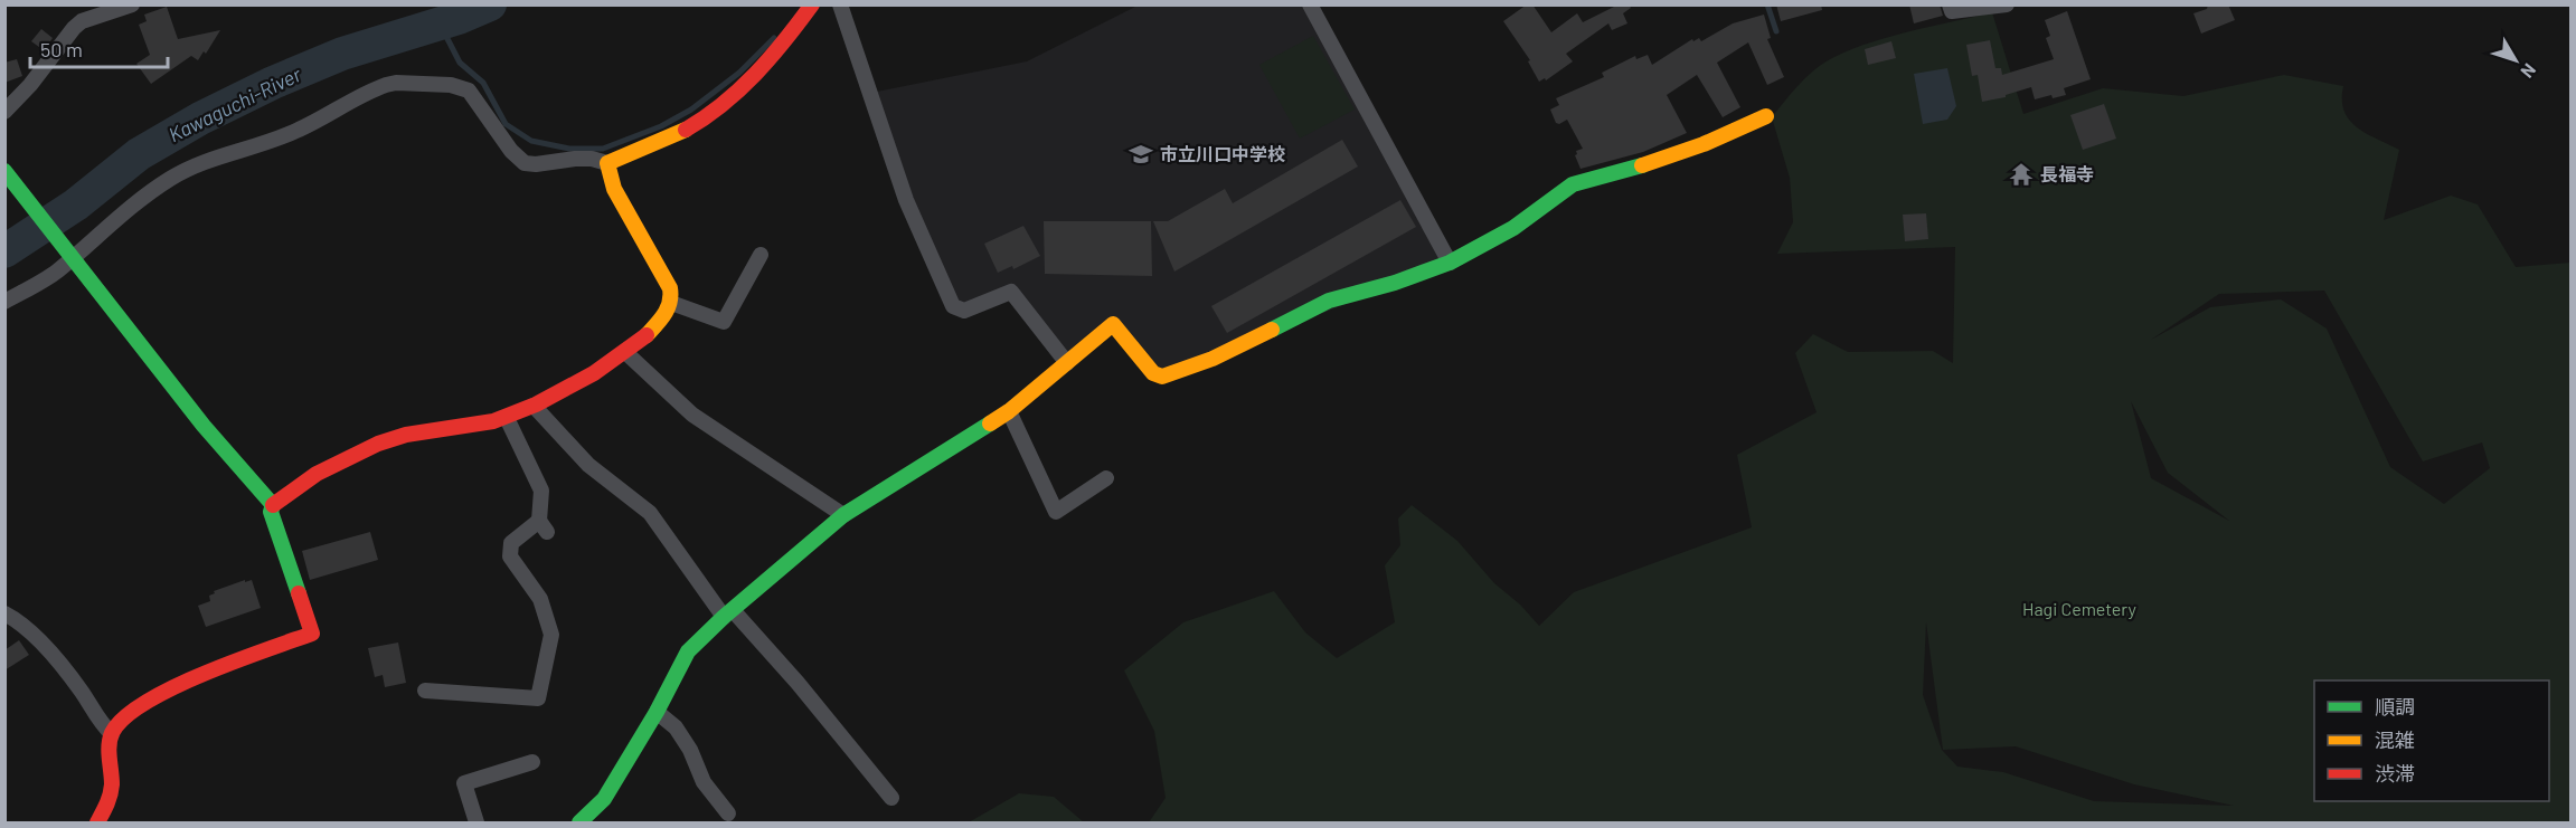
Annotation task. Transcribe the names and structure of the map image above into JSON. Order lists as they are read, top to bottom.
{
  "water": ["Kawaguchi-River"],
  "parks": ["Hagi Cemetery"],
  "places": {
    "school or university": ["市立川口中学校"],
    "temple": ["長福寺"]
  },
  "legend": ["順調", "混雑", "渋滞"],
  "scale_bar": "50 m",
  "north": "bottom right"
}
